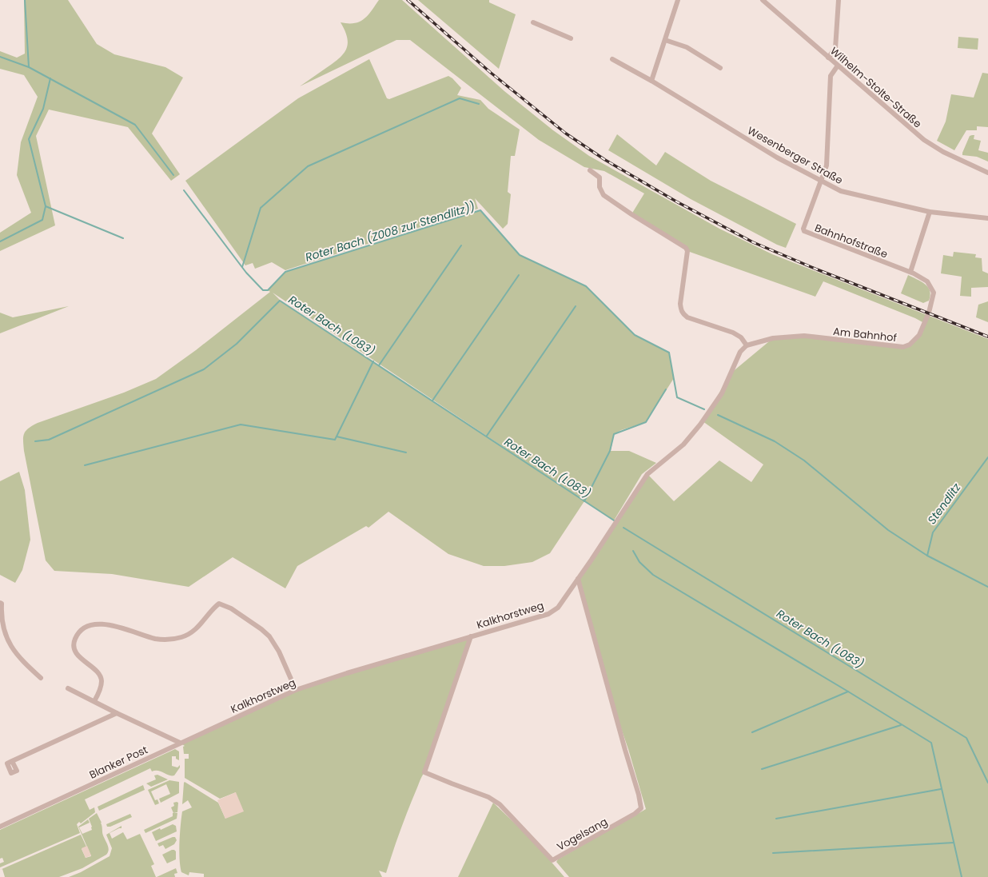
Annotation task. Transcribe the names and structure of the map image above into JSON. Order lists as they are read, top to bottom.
{
  "streets": {
    "street": [
      "Wilhelm-Stolte-Straße",
      "Wesenberger Straße",
      "Bahnhofstraße",
      "Am Bahnhof",
      "Kalkhorstweg",
      "Blanker Post",
      "Vogelsang"
    ]
  },
  "crossings": [
    ["Wilhelm-Stolte-Straße", "Bahnhofstraße"],
    ["Wesenberger Straße", "Bahnhofstraße"],
    ["Bahnhofstraße", "Am Bahnhof"],
    ["Am Bahnhof", "Kalkhorstweg"],
    ["Kalkhorstweg", "Blanker Post"],
    ["Kalkhorstweg", "Vogelsang"]
  ],
  "water": ["Roter Bach (Z008 zur Stendlitz))", "Roter Bach (L083)", "Stendlitz"]
}
